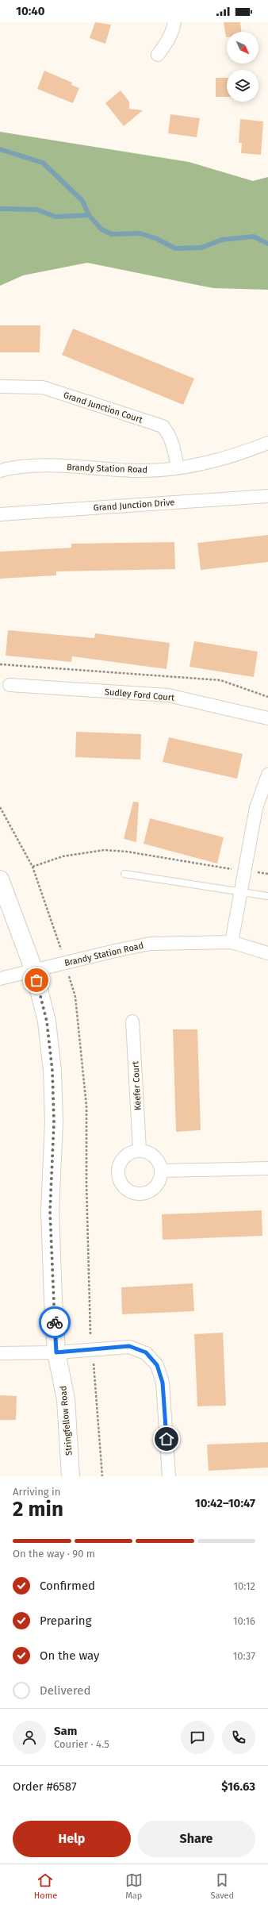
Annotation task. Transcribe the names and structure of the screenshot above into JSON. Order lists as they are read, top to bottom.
{
  "streets": {
    "main road": ["Stringfellow Road"],
    "street": [
      "Grand Junction Court",
      "Brandy Station Road",
      "Grand Junction Drive",
      "Sudley Ford Court",
      "Keefer Court"
    ]
  },
  "crossings": [
    ["Grand Junction Court", "Brandy Station Road"],
    ["Brandy Station Road", "Stringfellow Road"]
  ],
  "north": "bottom right",
  "page": {
    "status": "10:40",
    "heading": ["2 min", "Arriving in", "10:42–10:47"],
    "panel": [
      "Sam",
      "Courier · 4.5",
      "Order #6587",
      "$16.63"
    ],
    "bar": "On the way · 90 m",
    "list": [
      ["Confirmed", "10:12"],
      ["Preparing", "10:16"],
      ["On the way", "10:37"],
      "Delivered"
    ],
    "buttons": ["Help", "Share"],
    "tabs": ["Home", "Map", "Saved"]
  }
}
